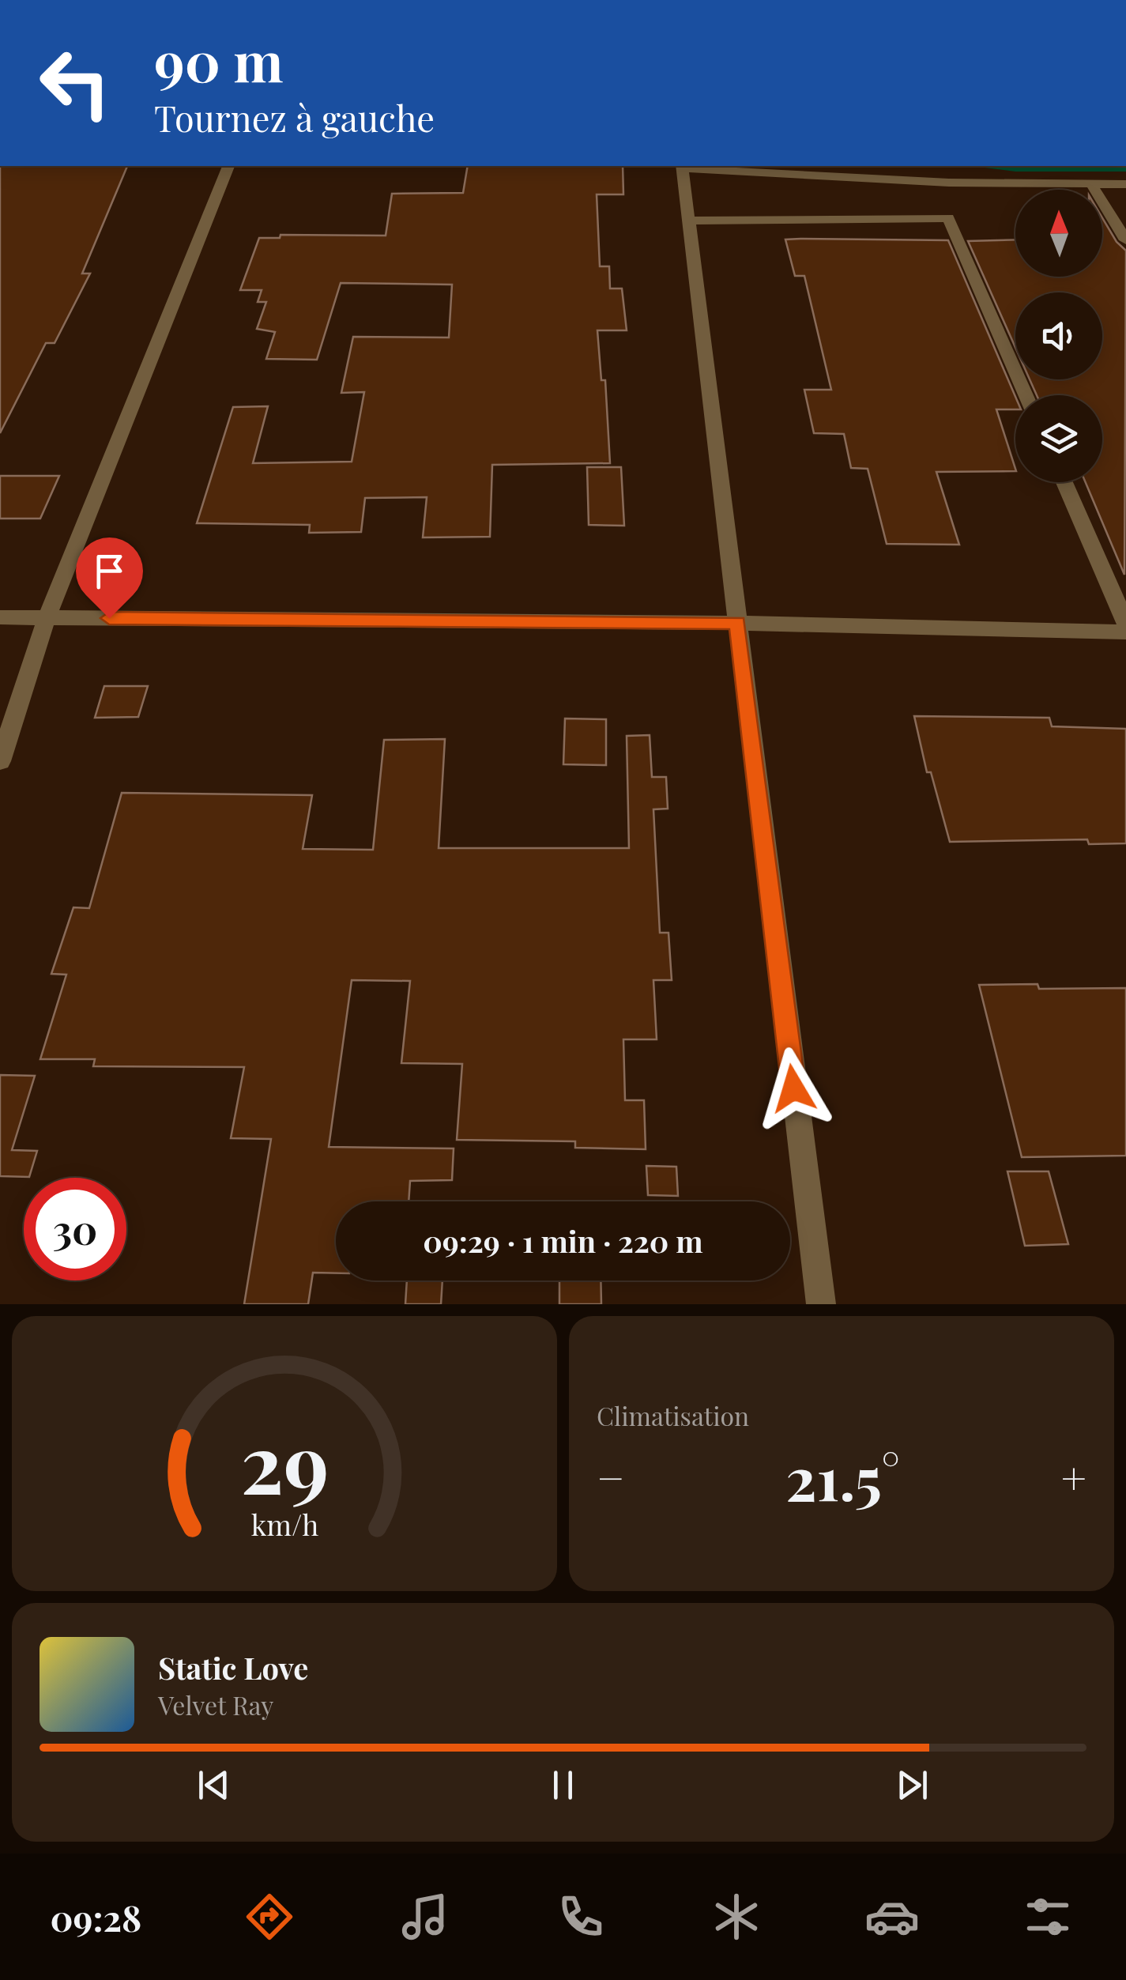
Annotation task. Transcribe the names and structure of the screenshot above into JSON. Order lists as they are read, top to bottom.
{
  "north": "top",
  "page": {
    "turn": ["90 m", "Tournez à gauche"],
    "limit": "30",
    "trip": "09:29 · 1 min · 220 m",
    "tile": "Climatisation",
    "heat": ["−", "21.5°", "+"],
    "song": ["Static Love", "Velvet Ray"],
    "tabs": "09:28",
    "gauge": ["29", "km/h"]
  }
}
